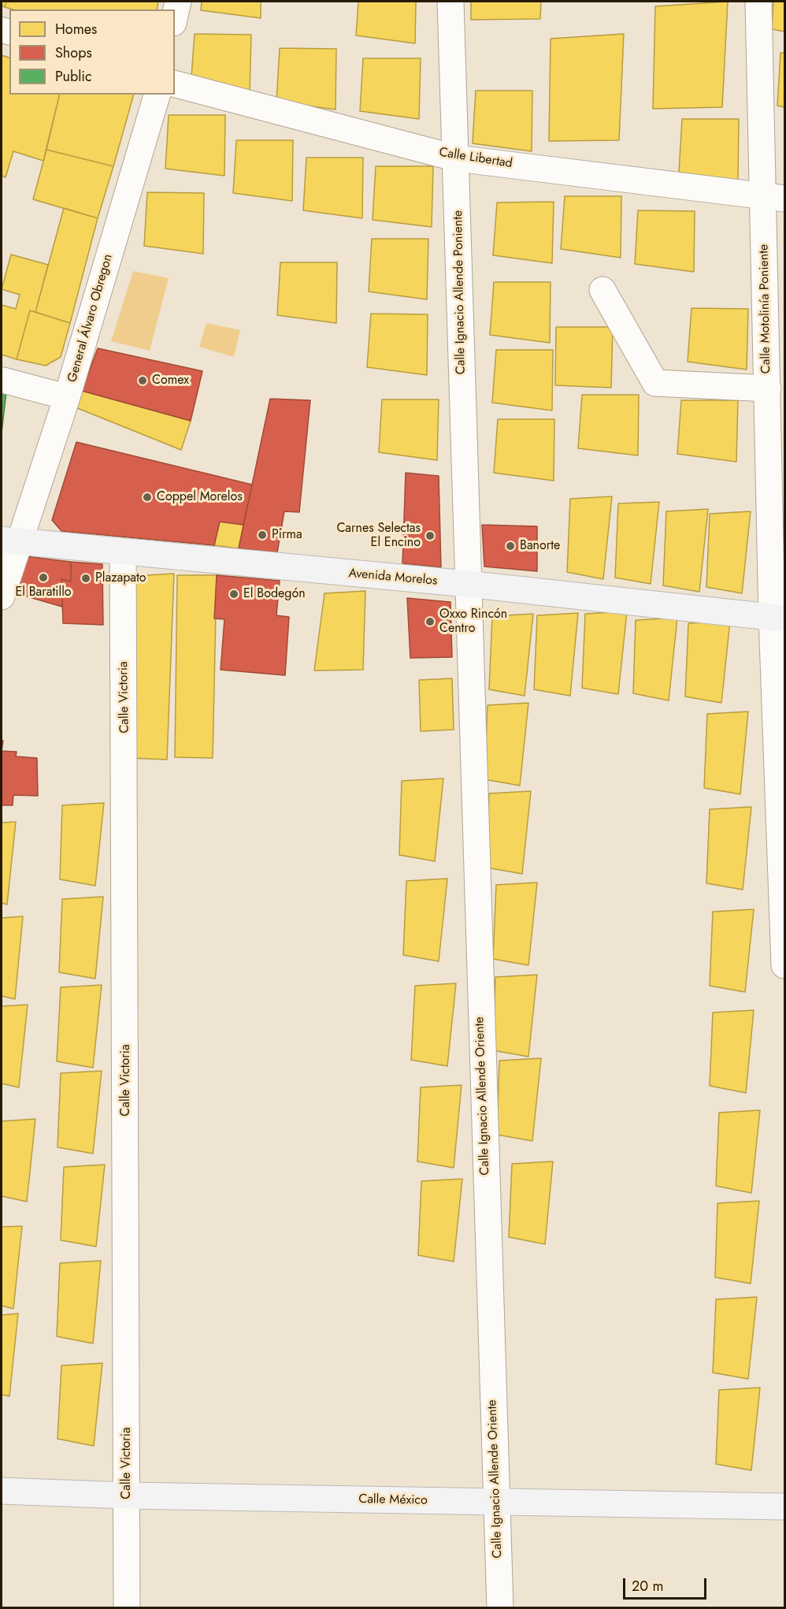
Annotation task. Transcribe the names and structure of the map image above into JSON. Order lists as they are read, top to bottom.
{
  "streets": {
    "main road": ["Avenida Morelos", "Calle México"],
    "street": [
      "Calle Libertad",
      "Calle Ignacio Allende Poniente",
      "Calle Motolinía Poniente",
      "General Álvaro Obregon",
      "Calle Victoria",
      "Calle Ignacio Allende Oriente"
    ]
  },
  "crossings": [
    ["Calle Libertad", "Calle Ignacio Allende Poniente"],
    ["Calle Libertad", "Calle Motolinía Poniente"],
    ["Calle Ignacio Allende Poniente", "Avenida Morelos"],
    ["Calle Ignacio Allende Poniente", "Calle Ignacio Allende Oriente"],
    ["Calle Motolinía Poniente", "Avenida Morelos"],
    ["General Álvaro Obregon", "Avenida Morelos"],
    ["Avenida Morelos", "Calle Victoria"],
    ["Avenida Morelos", "Calle Ignacio Allende Oriente"],
    ["Calle Victoria", "Calle México"],
    ["Calle Ignacio Allende Oriente", "Calle México"]
  ],
  "places": [
    "Comex",
    "Coppel Morelos",
    "Pirma",
    "Carnes Selectas El Encino",
    "Banorte",
    "El Baratillo",
    "Plazapato",
    "El Bodegón",
    "Oxxo Rincón Centro"
  ],
  "legend": ["Homes", "Shops", "Public"],
  "scale_bar": "20 m"
}
